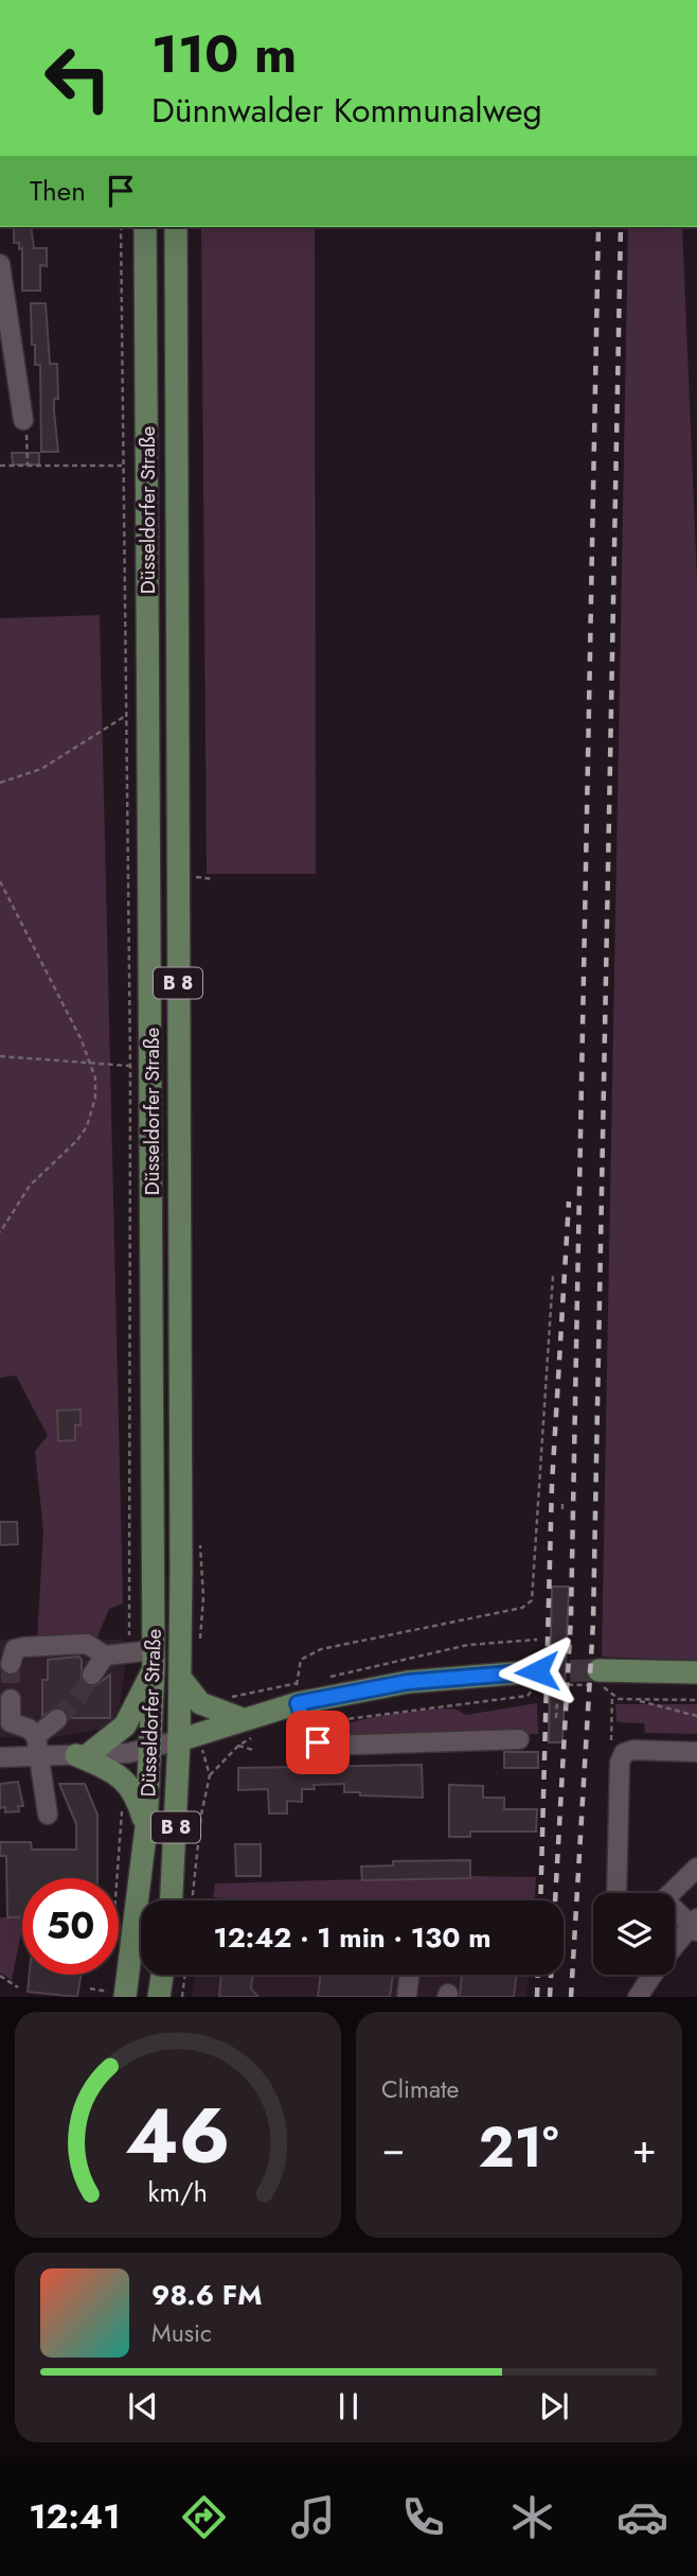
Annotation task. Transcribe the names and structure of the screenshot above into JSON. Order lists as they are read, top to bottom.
{
  "streets": {
    "main road": ["Düsseldorfer Straße", "B 8"]
  },
  "page": {
    "turn": ["110 m", "Dünnwalder Kommunalweg"],
    "then": "Then",
    "limit": "50",
    "trip": "12:42 · 1 min · 130 m",
    "tile": "Climate",
    "heat": ["−", "21°", "+"],
    "song": ["98.6 FM", "Music"],
    "tabs": "12:41",
    "gauge": ["46", "km/h"]
  }
}
